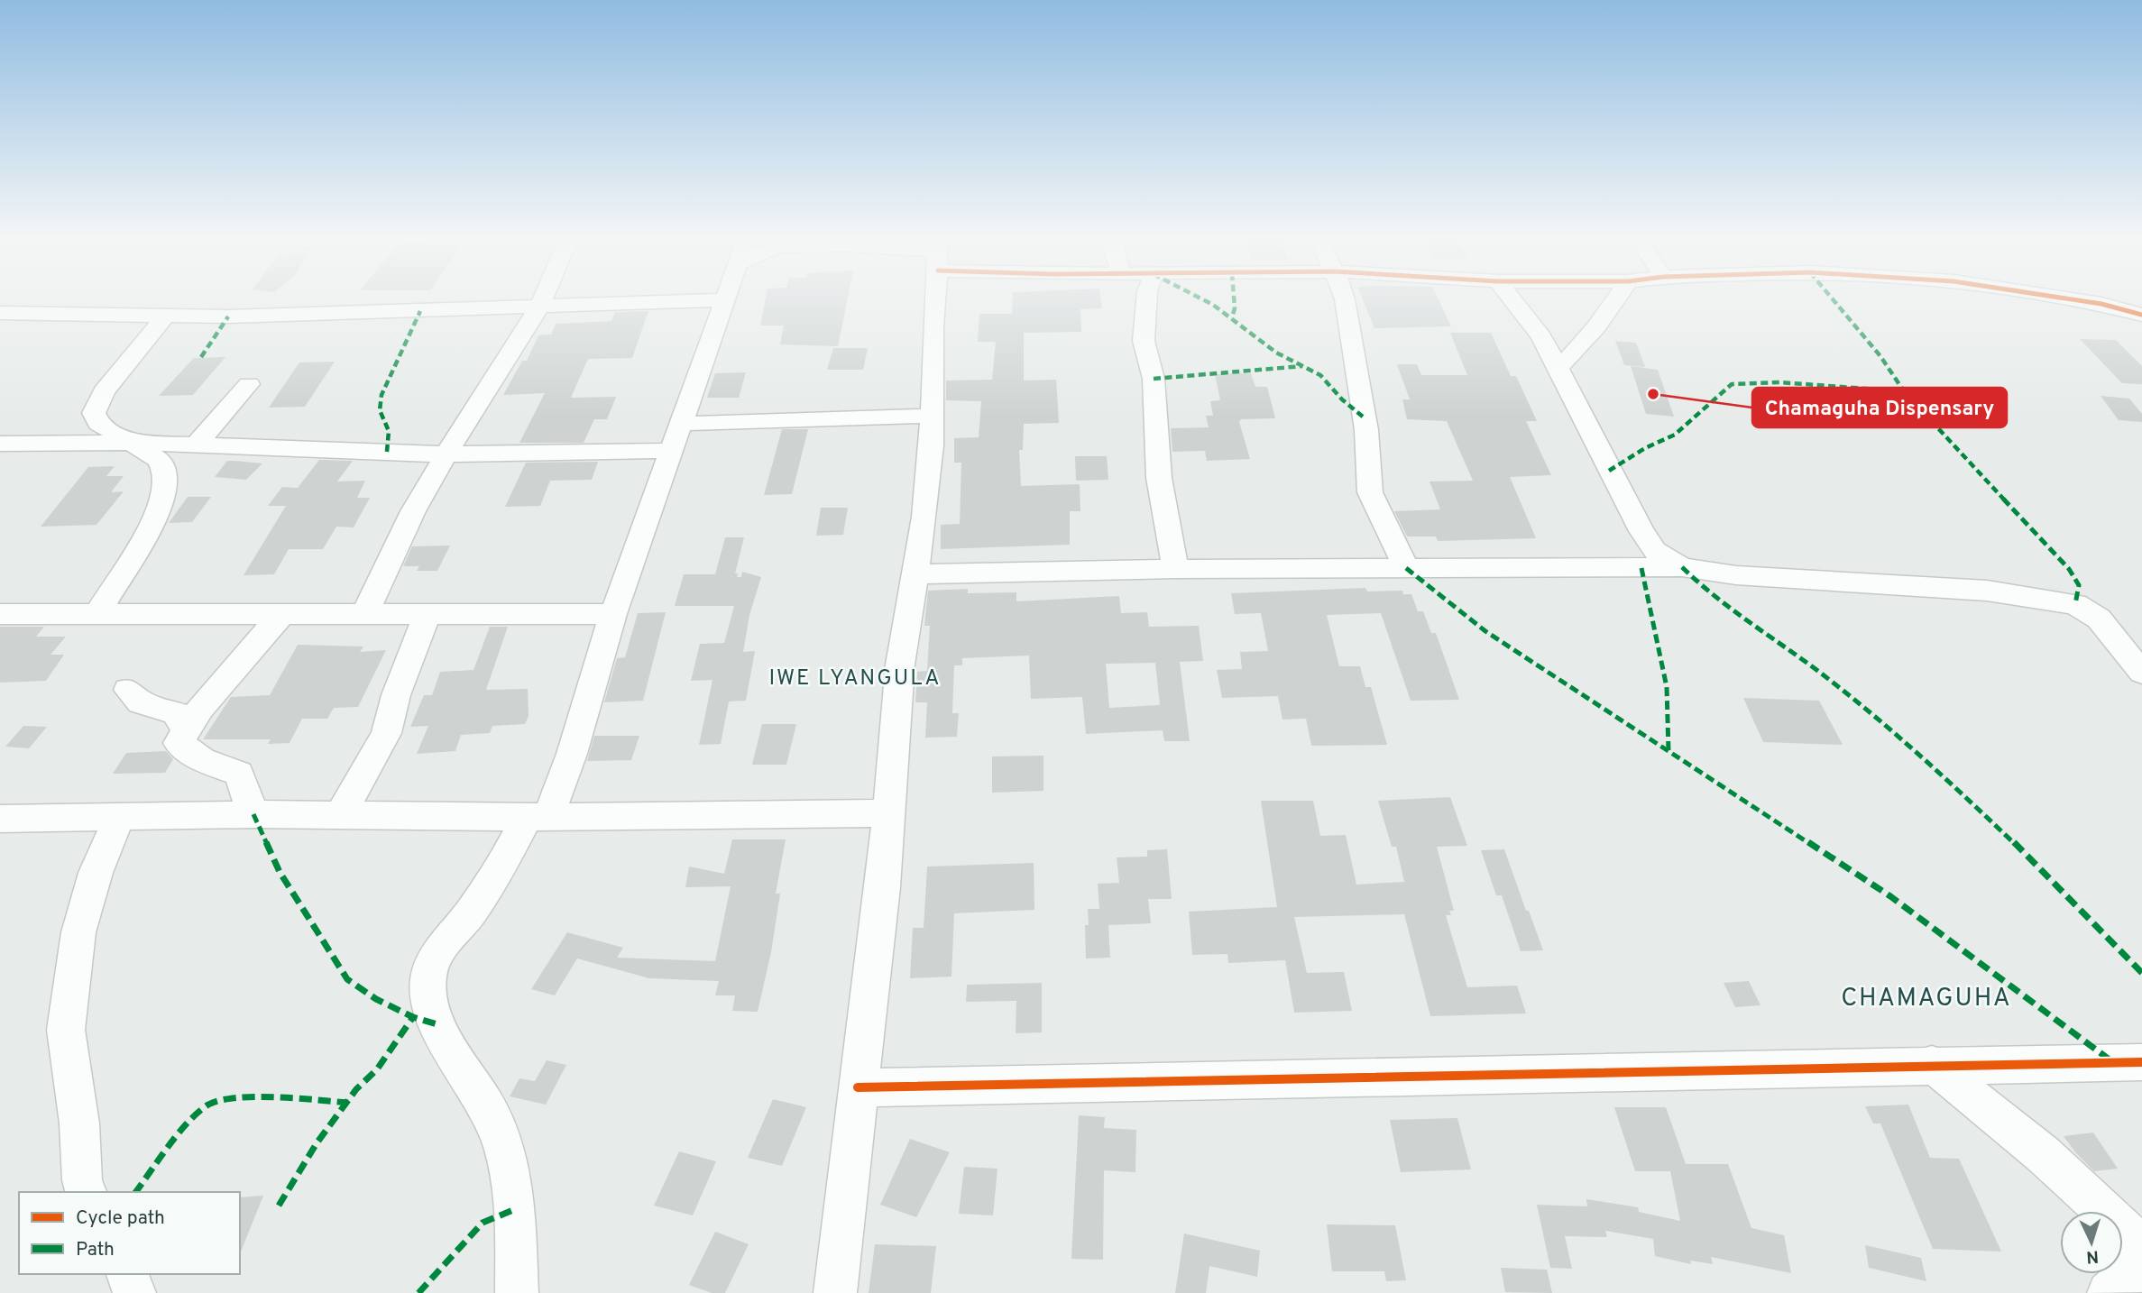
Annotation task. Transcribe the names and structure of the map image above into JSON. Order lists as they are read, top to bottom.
{
  "districts": ["IWE LYANGULA", "CHAMAGUHA"],
  "places": ["Chamaguha Dispensary"],
  "legend": ["Cycle path", "Path"],
  "north": "bottom"
}
